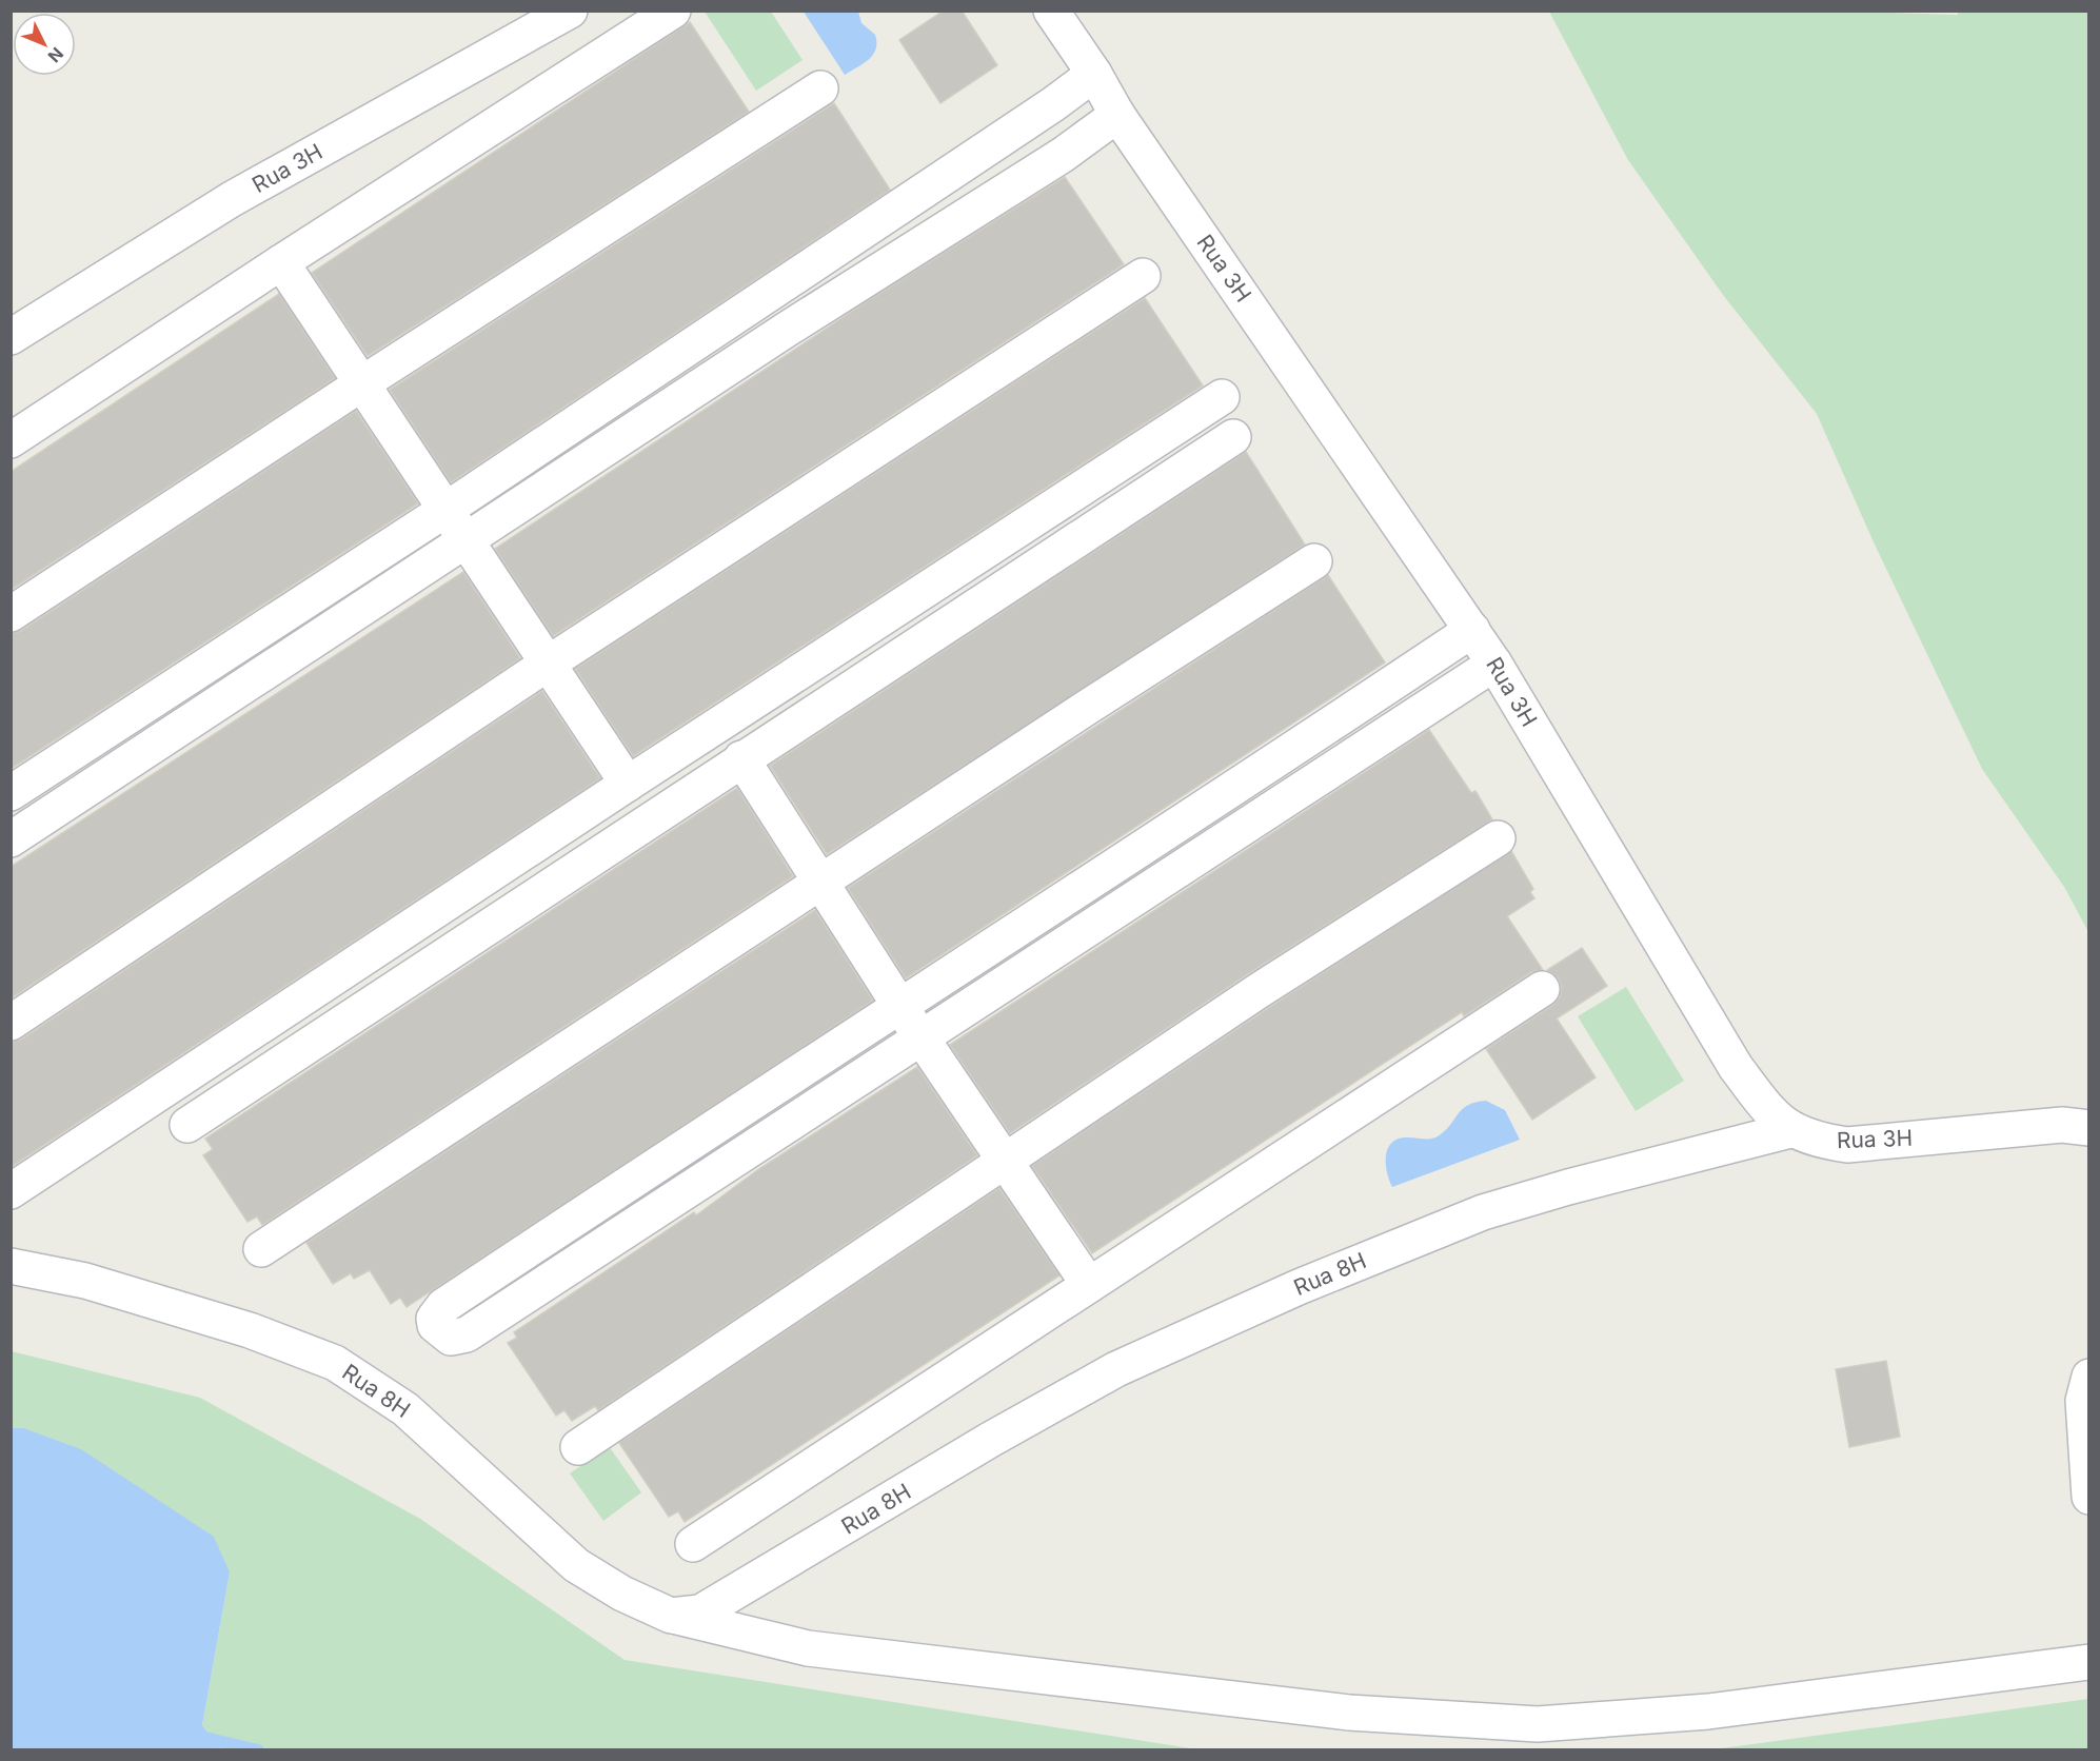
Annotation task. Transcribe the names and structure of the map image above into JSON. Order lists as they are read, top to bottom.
{
  "streets": {
    "street": ["Rua 3H", "Rua 8H"]
  },
  "crossings": [
    ["Rua 3H", "Rua 8H"]
  ],
  "north": "bottom right"
}
